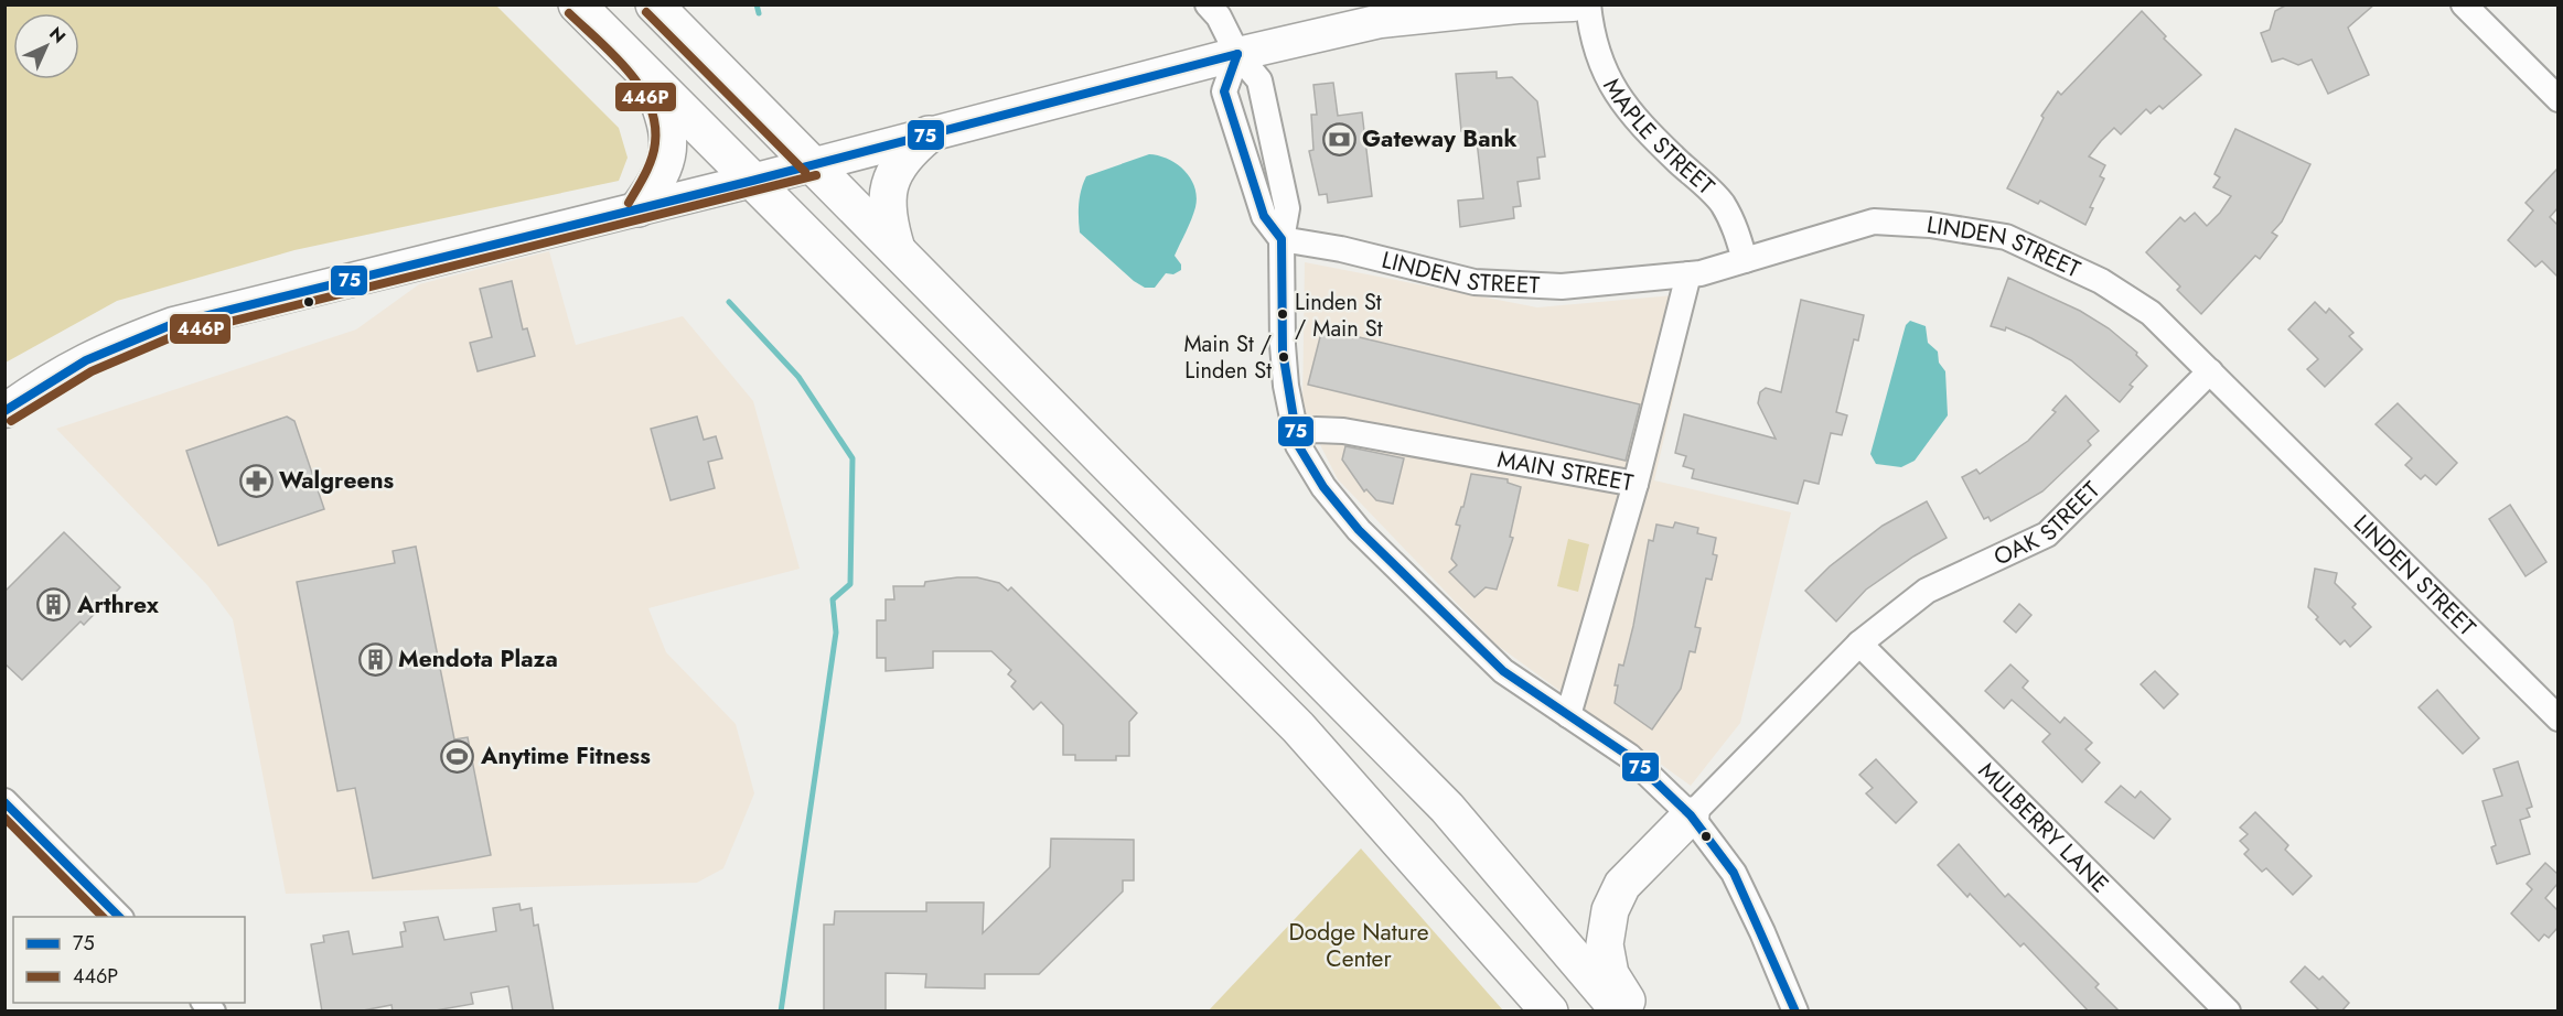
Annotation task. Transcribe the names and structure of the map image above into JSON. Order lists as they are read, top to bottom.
{
  "streets": {
    "street": [
      "MAPLE STREET",
      "LINDEN STREET",
      "MAIN STREET",
      "OAK STREET",
      "MULBERRY LANE"
    ]
  },
  "crossings": [
    ["MAPLE STREET", "LINDEN STREET"],
    ["LINDEN STREET", "OAK STREET"],
    ["OAK STREET", "MULBERRY LANE"]
  ],
  "parks": ["Dodge Nature Center"],
  "places": {
    "bank": ["Gateway Bank"],
    "other": ["Linden St / Main St", "Main St / Linden St"],
    "pharmacy": ["Walgreens"],
    "building": ["Arthrex", "Mendota Plaza"],
    "sports": ["Anytime Fitness"]
  },
  "lines": ["transit line 446P", "transit line 75"],
  "legend": ["75", "446P"],
  "north": "top right"
}
